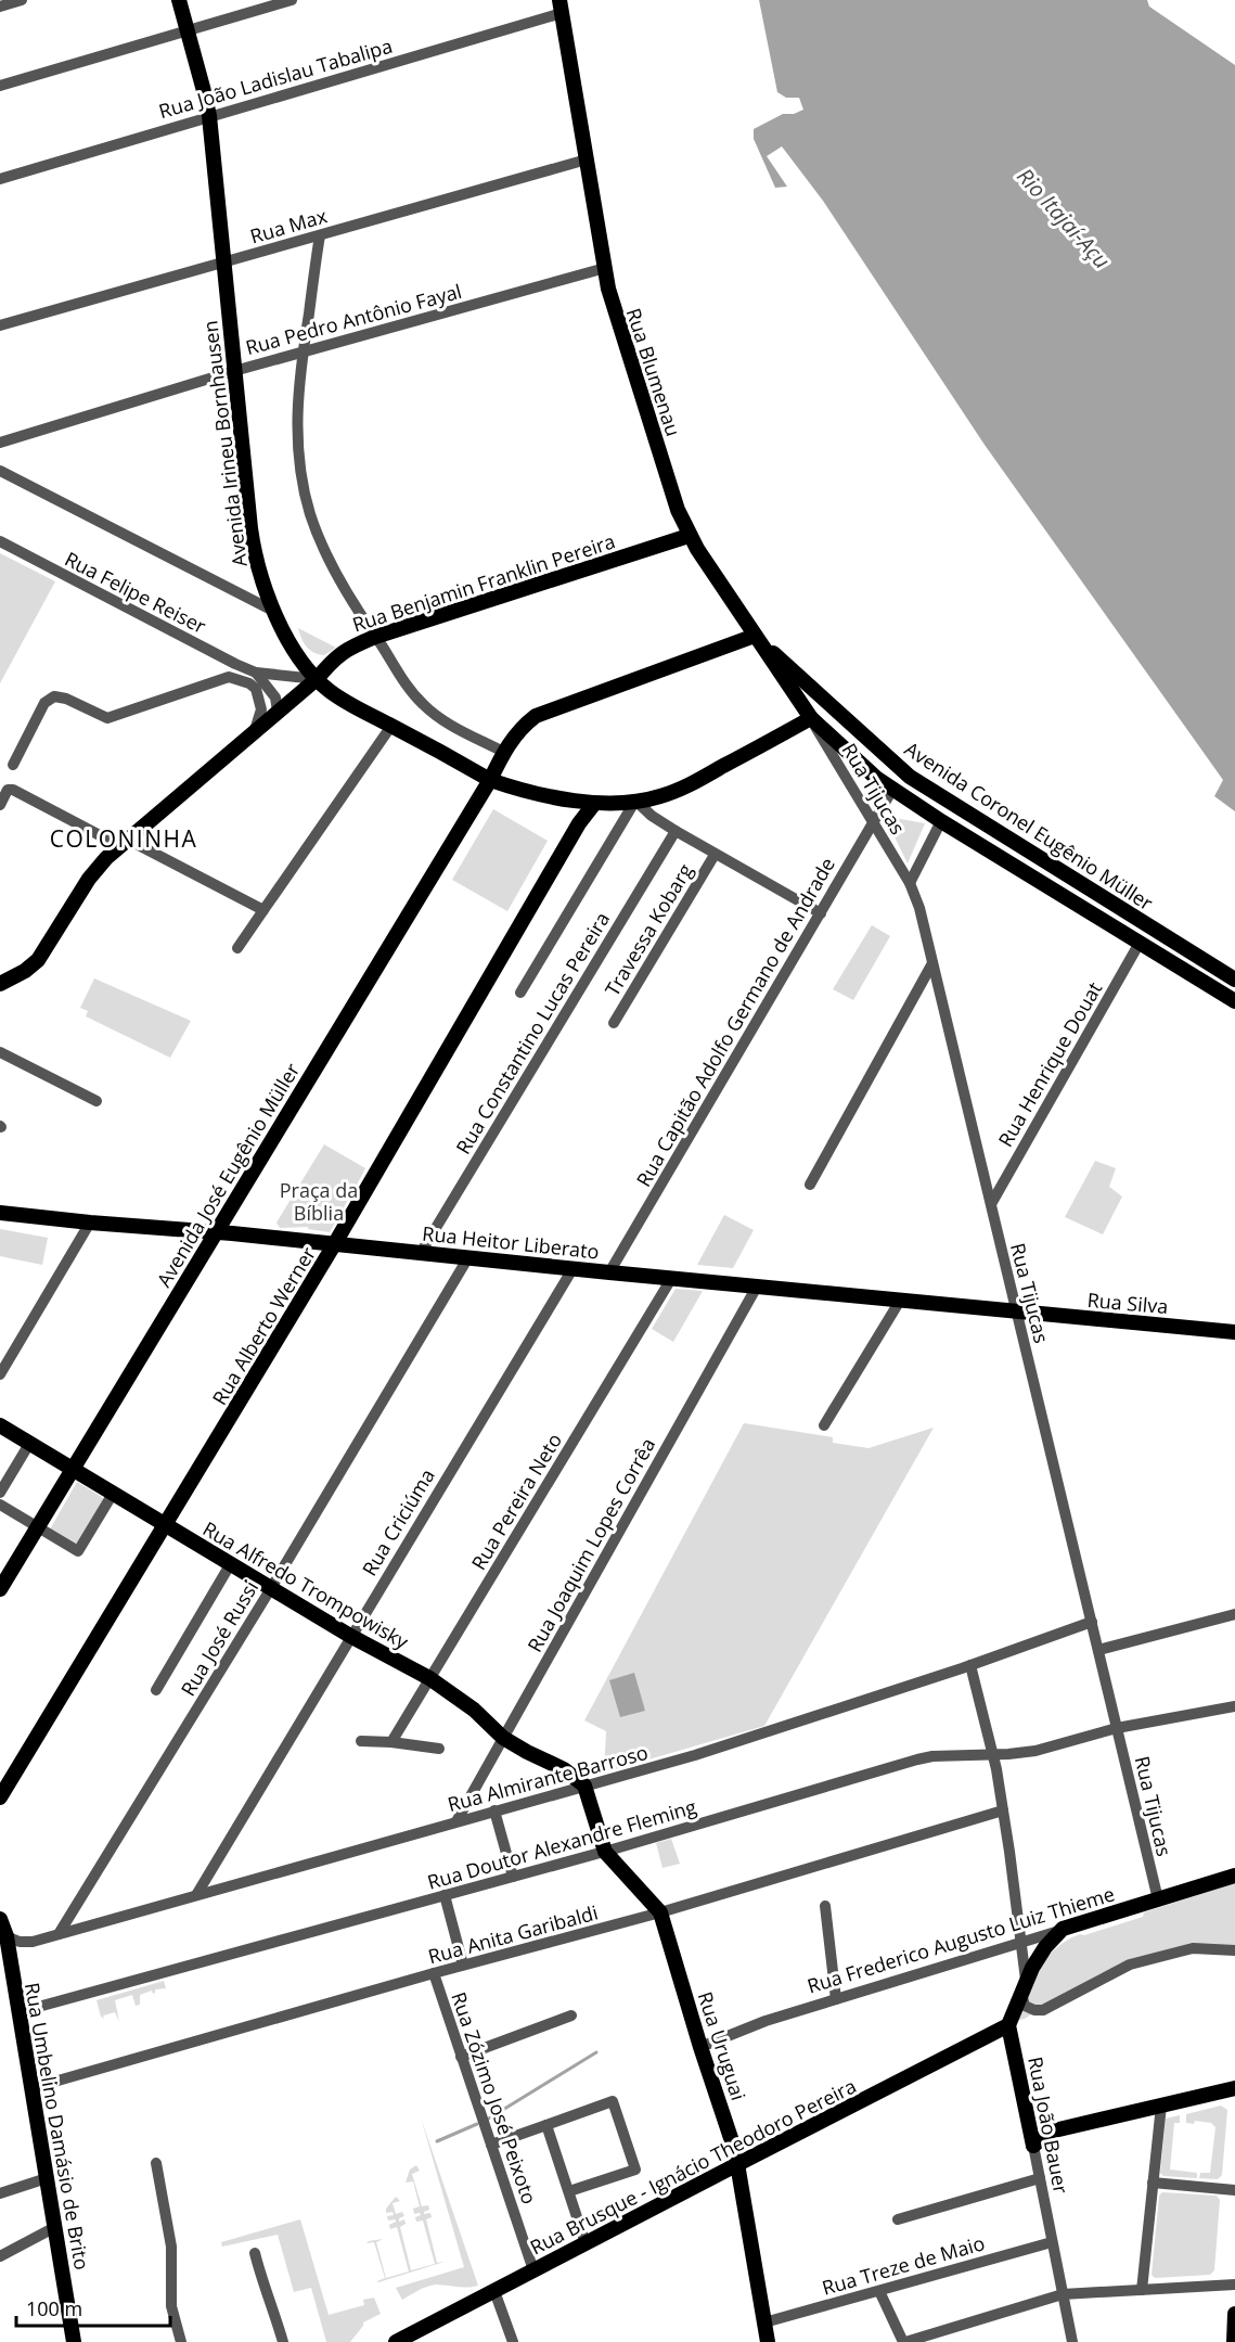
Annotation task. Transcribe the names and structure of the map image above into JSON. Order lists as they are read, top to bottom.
{
  "streets": {
    "main road": [
      "Rua Blumenau",
      "Avenida Irineu Bornhausen",
      "Rua Benjamin Franklin Pereira",
      "Avenida Coronel Eugênio Müller",
      "Avenida José Eugênio Müller",
      "Rua Heitor Liberato",
      "Rua Silva",
      "Rua Alberto Werner",
      "Rua Alfredo Trompowisky",
      "Rua Frederico Augusto Luiz Thieme",
      "Rua Uruguai",
      "Rua João Bauer",
      "Rua Umbelino Damásio de Brito",
      "Rua Brusque - Ignácio Theodoro Pereira"
    ],
    "street": [
      "Rua João Ladislau Tabalipa",
      "Rua Max",
      "Rua Pedro Antônio Fayal",
      "Rua Felipe Reiser",
      "Rua Tijucas",
      "Travessa Kobarg",
      "Rua Capitão Adolfo Germano de Andrade",
      "Rua Constantino Lucas Pereira",
      "Rua Henrique Douat",
      "Rua Pereira Neto",
      "Rua Criciúma",
      "Rua Joaquim Lopes Corrêa",
      "Rua José Russi",
      "Rua Almirante Barroso",
      "Rua Doutor Alexandre Fleming",
      "Rua Anita Garibaldi",
      "Rua Zózimo José Peixoto",
      "Rua Treze de Maio"
    ]
  },
  "crossings": [
    ["Rua João Ladislau Tabalipa", "Rua Blumenau"],
    ["Rua João Ladislau Tabalipa", "Avenida Irineu Bornhausen"],
    ["Rua Max", "Rua Blumenau"],
    ["Rua Max", "Avenida Irineu Bornhausen"],
    ["Rua Pedro Antônio Fayal", "Rua Blumenau"],
    ["Rua Pedro Antônio Fayal", "Avenida Irineu Bornhausen"],
    ["Rua Blumenau", "Avenida Irineu Bornhausen"],
    ["Rua Blumenau", "Rua Benjamin Franklin Pereira"],
    ["Rua Blumenau", "Rua Tijucas"],
    ["Rua Blumenau", "Avenida Coronel Eugênio Müller"],
    ["Rua Blumenau", "Avenida José Eugênio Müller"],
    ["Avenida Irineu Bornhausen", "Rua Benjamin Franklin Pereira"],
    ["Avenida Irineu Bornhausen", "Rua Felipe Reiser"],
    ["Avenida Irineu Bornhausen", "Rua Tijucas"],
    ["Avenida Irineu Bornhausen", "Avenida Coronel Eugênio Müller"],
    ["Avenida Irineu Bornhausen", "Avenida José Eugênio Müller"],
    ["Avenida Irineu Bornhausen", "Rua Alberto Werner"],
    ["Rua Benjamin Franklin Pereira", "Rua Felipe Reiser"],
    ["Rua Tijucas", "Avenida Coronel Eugênio Müller"],
    ["Rua Tijucas", "Rua Capitão Adolfo Germano de Andrade"],
    ["Rua Tijucas", "Rua Henrique Douat"],
    ["Rua Tijucas", "Rua Heitor Liberato"],
    ["Rua Tijucas", "Rua Silva"],
    ["Rua Tijucas", "Rua Almirante Barroso"],
    ["Rua Tijucas", "Rua Doutor Alexandre Fleming"],
    ["Rua Tijucas", "Rua Frederico Augusto Luiz Thieme"],
    ["Avenida Coronel Eugênio Müller", "Rua Capitão Adolfo Germano de Andrade"],
    ["Avenida Coronel Eugênio Müller", "Rua Henrique Douat"],
    ["Avenida Coronel Eugênio Müller", "Avenida José Eugênio Müller"],
    ["Rua Capitão Adolfo Germano de Andrade", "Rua Heitor Liberato"],
    ["Rua Constantino Lucas Pereira", "Rua Heitor Liberato"],
    ["Avenida José Eugênio Müller", "Rua Heitor Liberato"],
    ["Avenida José Eugênio Müller", "Rua Alfredo Trompowisky"],
    ["Rua Heitor Liberato", "Rua Silva"],
    ["Rua Heitor Liberato", "Rua Alberto Werner"],
    ["Rua Heitor Liberato", "Rua Pereira Neto"],
    ["Rua Heitor Liberato", "Rua Criciúma"],
    ["Rua Heitor Liberato", "Rua Joaquim Lopes Corrêa"],
    ["Rua Heitor Liberato", "Rua José Russi"],
    ["Rua Alberto Werner", "Rua Alfredo Trompowisky"],
    ["Rua Pereira Neto", "Rua Alfredo Trompowisky"],
    ["Rua Criciúma", "Rua Alfredo Trompowisky"],
    ["Rua Criciúma", "Rua Almirante Barroso"],
    ["Rua Joaquim Lopes Corrêa", "Rua Alfredo Trompowisky"],
    ["Rua Joaquim Lopes Corrêa", "Rua Almirante Barroso"],
    ["Rua Alfredo Trompowisky", "Rua José Russi"],
    ["Rua Alfredo Trompowisky", "Rua Almirante Barroso"],
    ["Rua Alfredo Trompowisky", "Rua Uruguai"],
    ["Rua José Russi", "Rua Almirante Barroso"],
    ["Rua Almirante Barroso", "Rua Uruguai"],
    ["Rua Almirante Barroso", "Rua Umbelino Damásio de Brito"],
    ["Rua Doutor Alexandre Fleming", "Rua Uruguai"],
    ["Rua Doutor Alexandre Fleming", "Rua Umbelino Damásio de Brito"],
    ["Rua Anita Garibaldi", "Rua Uruguai"],
    ["Rua Anita Garibaldi", "Rua Zózimo José Peixoto"],
    ["Rua Anita Garibaldi", "Rua Umbelino Damásio de Brito"],
    ["Rua Frederico Augusto Luiz Thieme", "Rua Uruguai"],
    ["Rua Uruguai", "Rua Brusque - Ignácio Theodoro Pereira"],
    ["Rua Uruguai", "Rua Treze de Maio"],
    ["Rua Zózimo José Peixoto", "Rua Brusque - Ignácio Theodoro Pereira"],
    ["Rua João Bauer", "Rua Brusque - Ignácio Theodoro Pereira"],
    ["Rua João Bauer", "Rua Treze de Maio"]
  ],
  "districts": ["COLONINHA"],
  "water": ["Rio Itajaí-Açu"],
  "parks": ["Praça da Bíblia"],
  "scale_bar": "100 m"
}
